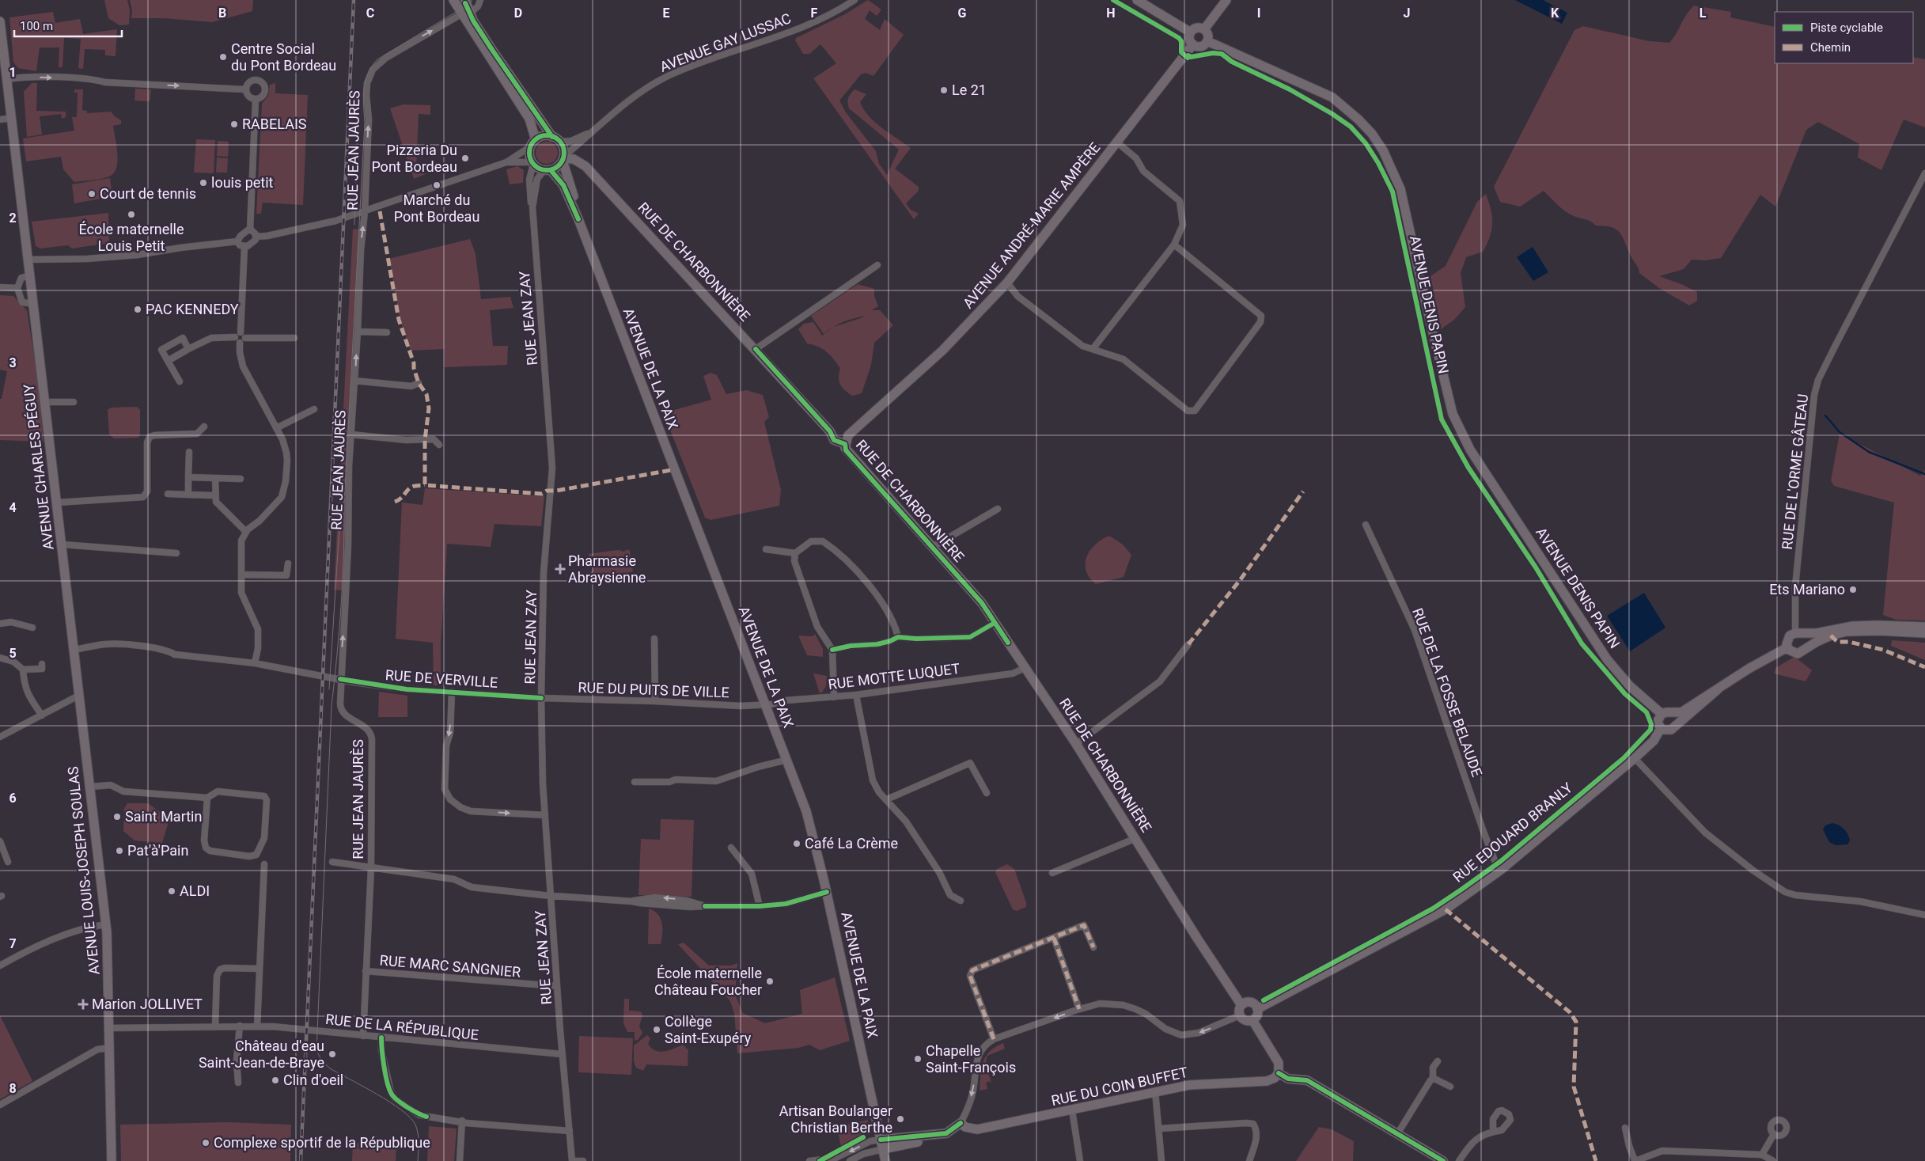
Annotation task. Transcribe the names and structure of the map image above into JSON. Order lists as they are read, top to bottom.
{
  "streets": {
    "main road": [
      "AVENUE ANDRÉ-MARIE AMPÈRE",
      "RUE DE CHARBONNIÈRE",
      "AVENUE DENIS PAPIN",
      "AVENUE DE LA PAIX",
      "AVENUE CHARLES PÉGUY",
      "RUE EDOUARD BRANLY",
      "AVENUE LOUIS-JOSEPH SOULAS",
      "RUE DU COIN BUFFET"
    ],
    "street": [
      "AVENUE GAY LUSSAC",
      "RUE JEAN JAURÈS",
      "RUE JEAN ZAY",
      "RUE DE L'ORME GÂTEAU",
      "RUE MOTTE LUQUET",
      "RUE DE VERVILLE",
      "RUE DU PUITS DE VILLE",
      "RUE DE LA FOSSE BELAUDE",
      "RUE MARC SANGNIER",
      "RUE DE LA RÉPUBLIQUE"
    ]
  },
  "crossings": [
    ["AVENUE GAY LUSSAC", "RUE DE CHARBONNIÈRE"],
    ["AVENUE GAY LUSSAC", "RUE JEAN ZAY"],
    ["AVENUE GAY LUSSAC", "AVENUE DE LA PAIX"],
    ["RUE JEAN JAURÈS", "RUE DE VERVILLE"],
    ["RUE JEAN JAURÈS", "RUE MARC SANGNIER"],
    ["RUE JEAN JAURÈS", "RUE DE LA RÉPUBLIQUE"],
    ["AVENUE ANDRÉ-MARIE AMPÈRE", "RUE DE CHARBONNIÈRE"],
    ["AVENUE ANDRÉ-MARIE AMPÈRE", "AVENUE DENIS PAPIN"],
    ["RUE DE CHARBONNIÈRE", "RUE JEAN ZAY"],
    ["RUE DE CHARBONNIÈRE", "AVENUE DE LA PAIX"],
    ["RUE DE CHARBONNIÈRE", "RUE MOTTE LUQUET"],
    ["RUE DE CHARBONNIÈRE", "RUE EDOUARD BRANLY"],
    ["AVENUE DENIS PAPIN", "RUE EDOUARD BRANLY"],
    ["RUE JEAN ZAY", "AVENUE DE LA PAIX"],
    ["RUE JEAN ZAY", "RUE DE VERVILLE"],
    ["RUE JEAN ZAY", "RUE DU PUITS DE VILLE"],
    ["RUE JEAN ZAY", "RUE MARC SANGNIER"],
    ["RUE JEAN ZAY", "RUE DE LA RÉPUBLIQUE"],
    ["AVENUE DE LA PAIX", "RUE MOTTE LUQUET"],
    ["AVENUE DE LA PAIX", "RUE DU PUITS DE VILLE"],
    ["AVENUE CHARLES PÉGUY", "RUE DE VERVILLE"],
    ["AVENUE CHARLES PÉGUY", "AVENUE LOUIS-JOSEPH SOULAS"],
    ["RUE MOTTE LUQUET", "RUE DU PUITS DE VILLE"],
    ["RUE DE VERVILLE", "RUE DU PUITS DE VILLE"],
    ["RUE DE VERVILLE", "AVENUE LOUIS-JOSEPH SOULAS"],
    ["RUE DE LA FOSSE BELAUDE", "RUE EDOUARD BRANLY"],
    ["AVENUE LOUIS-JOSEPH SOULAS", "RUE DE LA RÉPUBLIQUE"]
  ],
  "one_way": ["RUE JEAN JAURÈS"],
  "places": {
    "other": [
      "Centre Social du Pont Bordeau",
      "Le 21",
      "RABELAIS",
      "Pizzeria Du Pont Bordeau",
      "louis petit",
      "Marché du Pont Bordeau",
      "Court de tennis",
      "École maternelle Louis Petit",
      "PAC KENNEDY",
      "Ets Mariano",
      "Saint Martin",
      "Café La Crème",
      "Pat'à'Pain",
      "ALDI",
      "École maternelle Château Foucher",
      "Collège Saint-Exupéry",
      "Château d'eau Saint-Jean-de-Braye",
      "Chapelle Saint-François",
      "Clin d'oeil",
      "Artisan Boulanger Christian Berthe",
      "Complexe sportif de la République"
    ],
    "health": ["Pharmasie Abraysienne", "Marion JOLLIVET"]
  },
  "legend": ["Piste cyclable", "Chemin"],
  "scale_bar": "100 m",
  "grid": {
    "columns": [
      "B",
      "C",
      "D",
      "E",
      "F",
      "G",
      "H",
      "I",
      "J",
      "K",
      "L"
    ],
    "rows": [
      "1",
      "2",
      "3",
      "4",
      "5",
      "6",
      "7",
      "8"
    ]
  }
}
